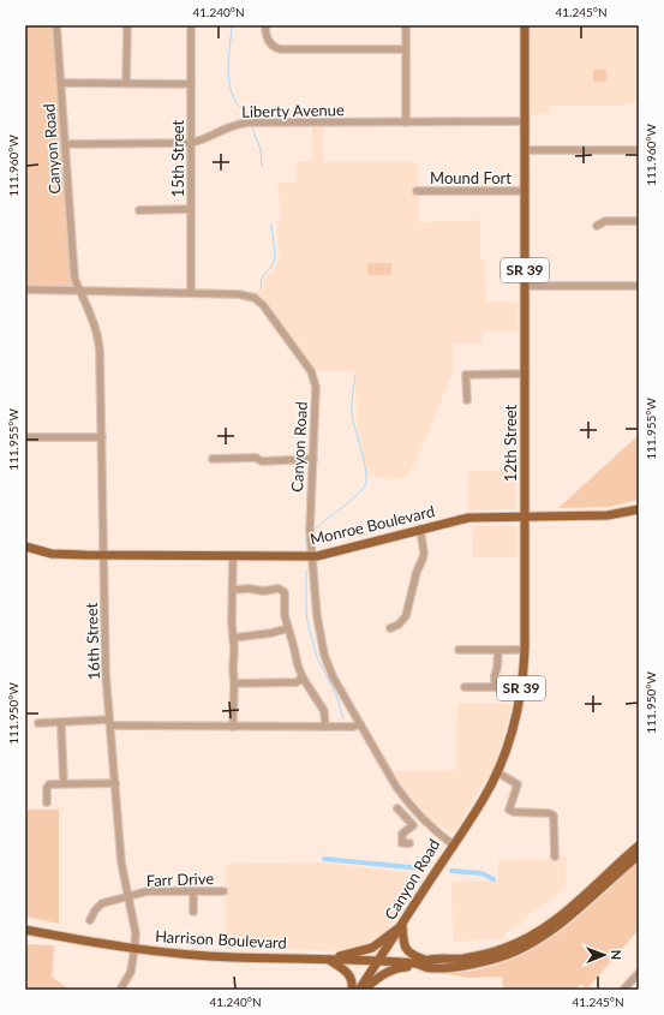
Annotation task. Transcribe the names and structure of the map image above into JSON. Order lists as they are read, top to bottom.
{
  "streets": {
    "main road": [
      "Canyon Road",
      "SR 39",
      "12th Street",
      "Monroe Boulevard",
      "Harrison Boulevard"
    ],
    "street": [
      "Liberty Avenue",
      "15th Street",
      "Mound Fort",
      "16th Street",
      "Farr Drive"
    ]
  },
  "crossings": [
    ["Liberty Avenue", "Canyon Road"],
    ["Liberty Avenue", "15th Street"],
    ["Liberty Avenue", "12th Street"],
    ["Canyon Road", "15th Street"],
    ["Canyon Road", "12th Street"],
    ["Canyon Road", "Monroe Boulevard"],
    ["Canyon Road", "16th Street"],
    ["Canyon Road", "Harrison Boulevard"],
    ["Mound Fort", "12th Street"],
    ["12th Street", "Monroe Boulevard"],
    ["Monroe Boulevard", "16th Street"],
    ["16th Street", "Farr Drive"],
    ["16th Street", "Harrison Boulevard"]
  ],
  "north": "right",
  "coordinates": [
    "41.240°N",
    "41.245°N",
    "111.960°W",
    "111.955°W",
    "111.950°W"
  ]
}
